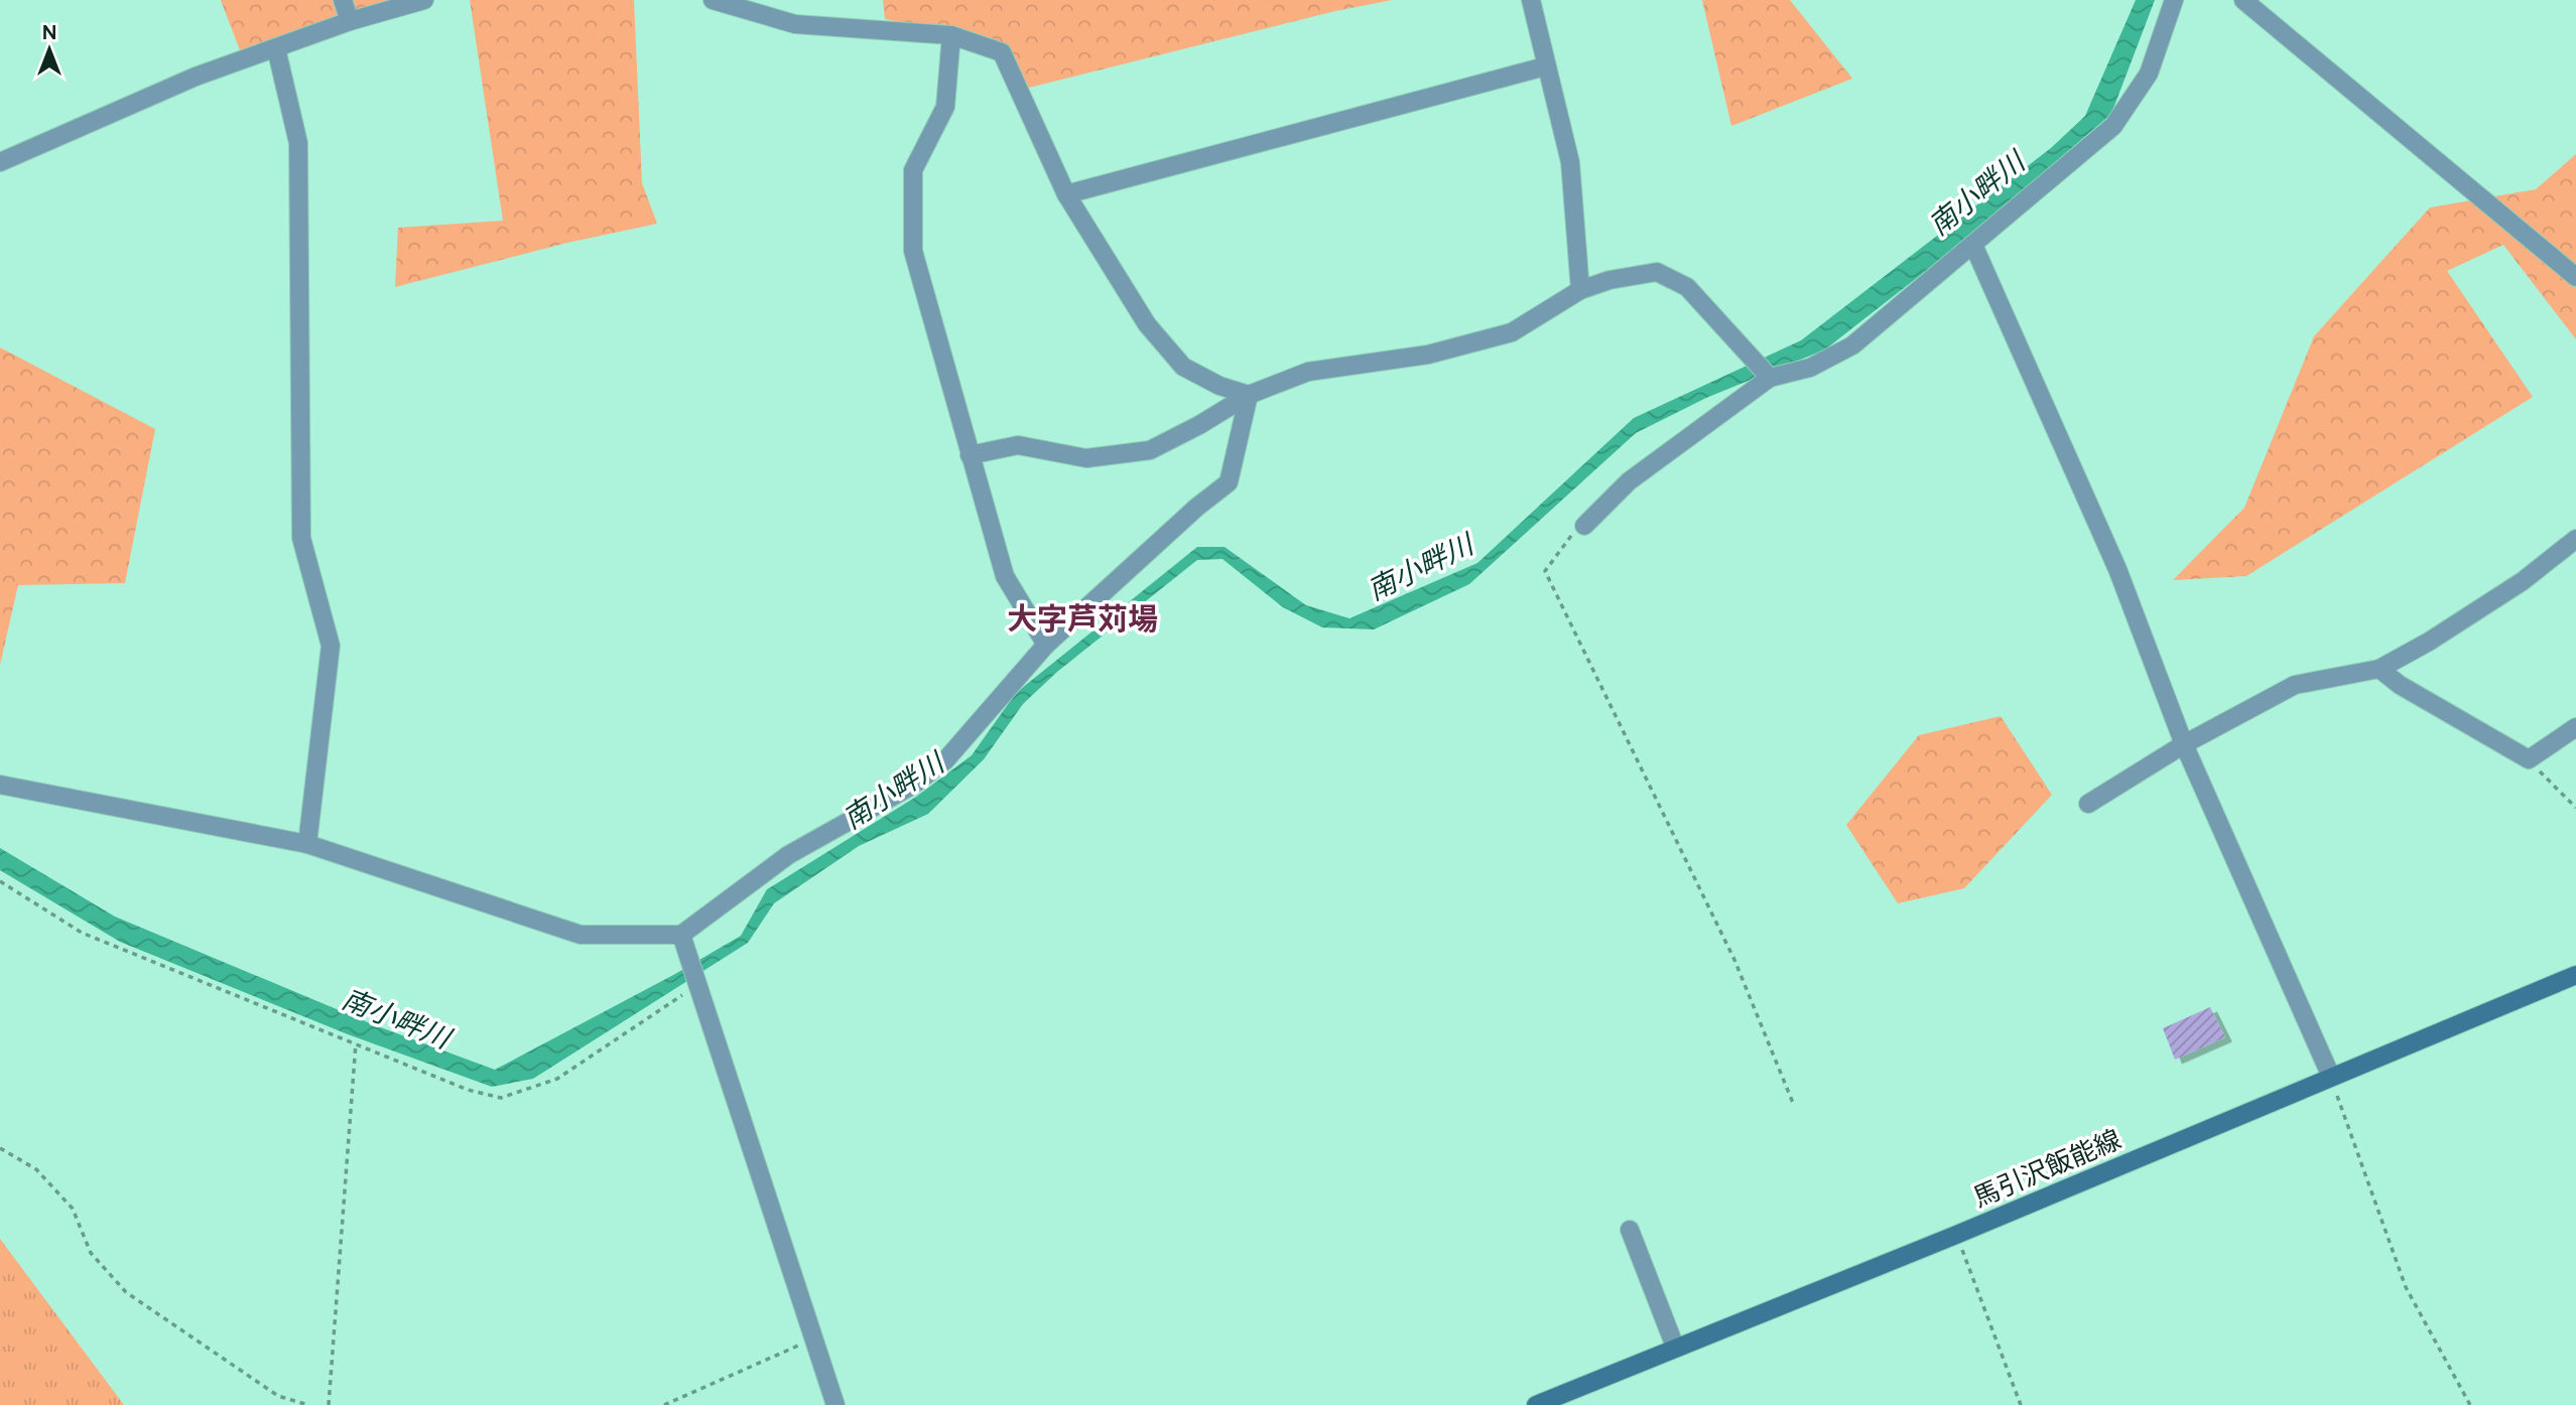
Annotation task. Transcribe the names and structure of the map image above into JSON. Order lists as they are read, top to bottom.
{
  "streets": {
    "main road": ["馬引沢飯能線"]
  },
  "districts": ["大字芦苅場"],
  "water": ["南小畔川"],
  "north": "top"
}
